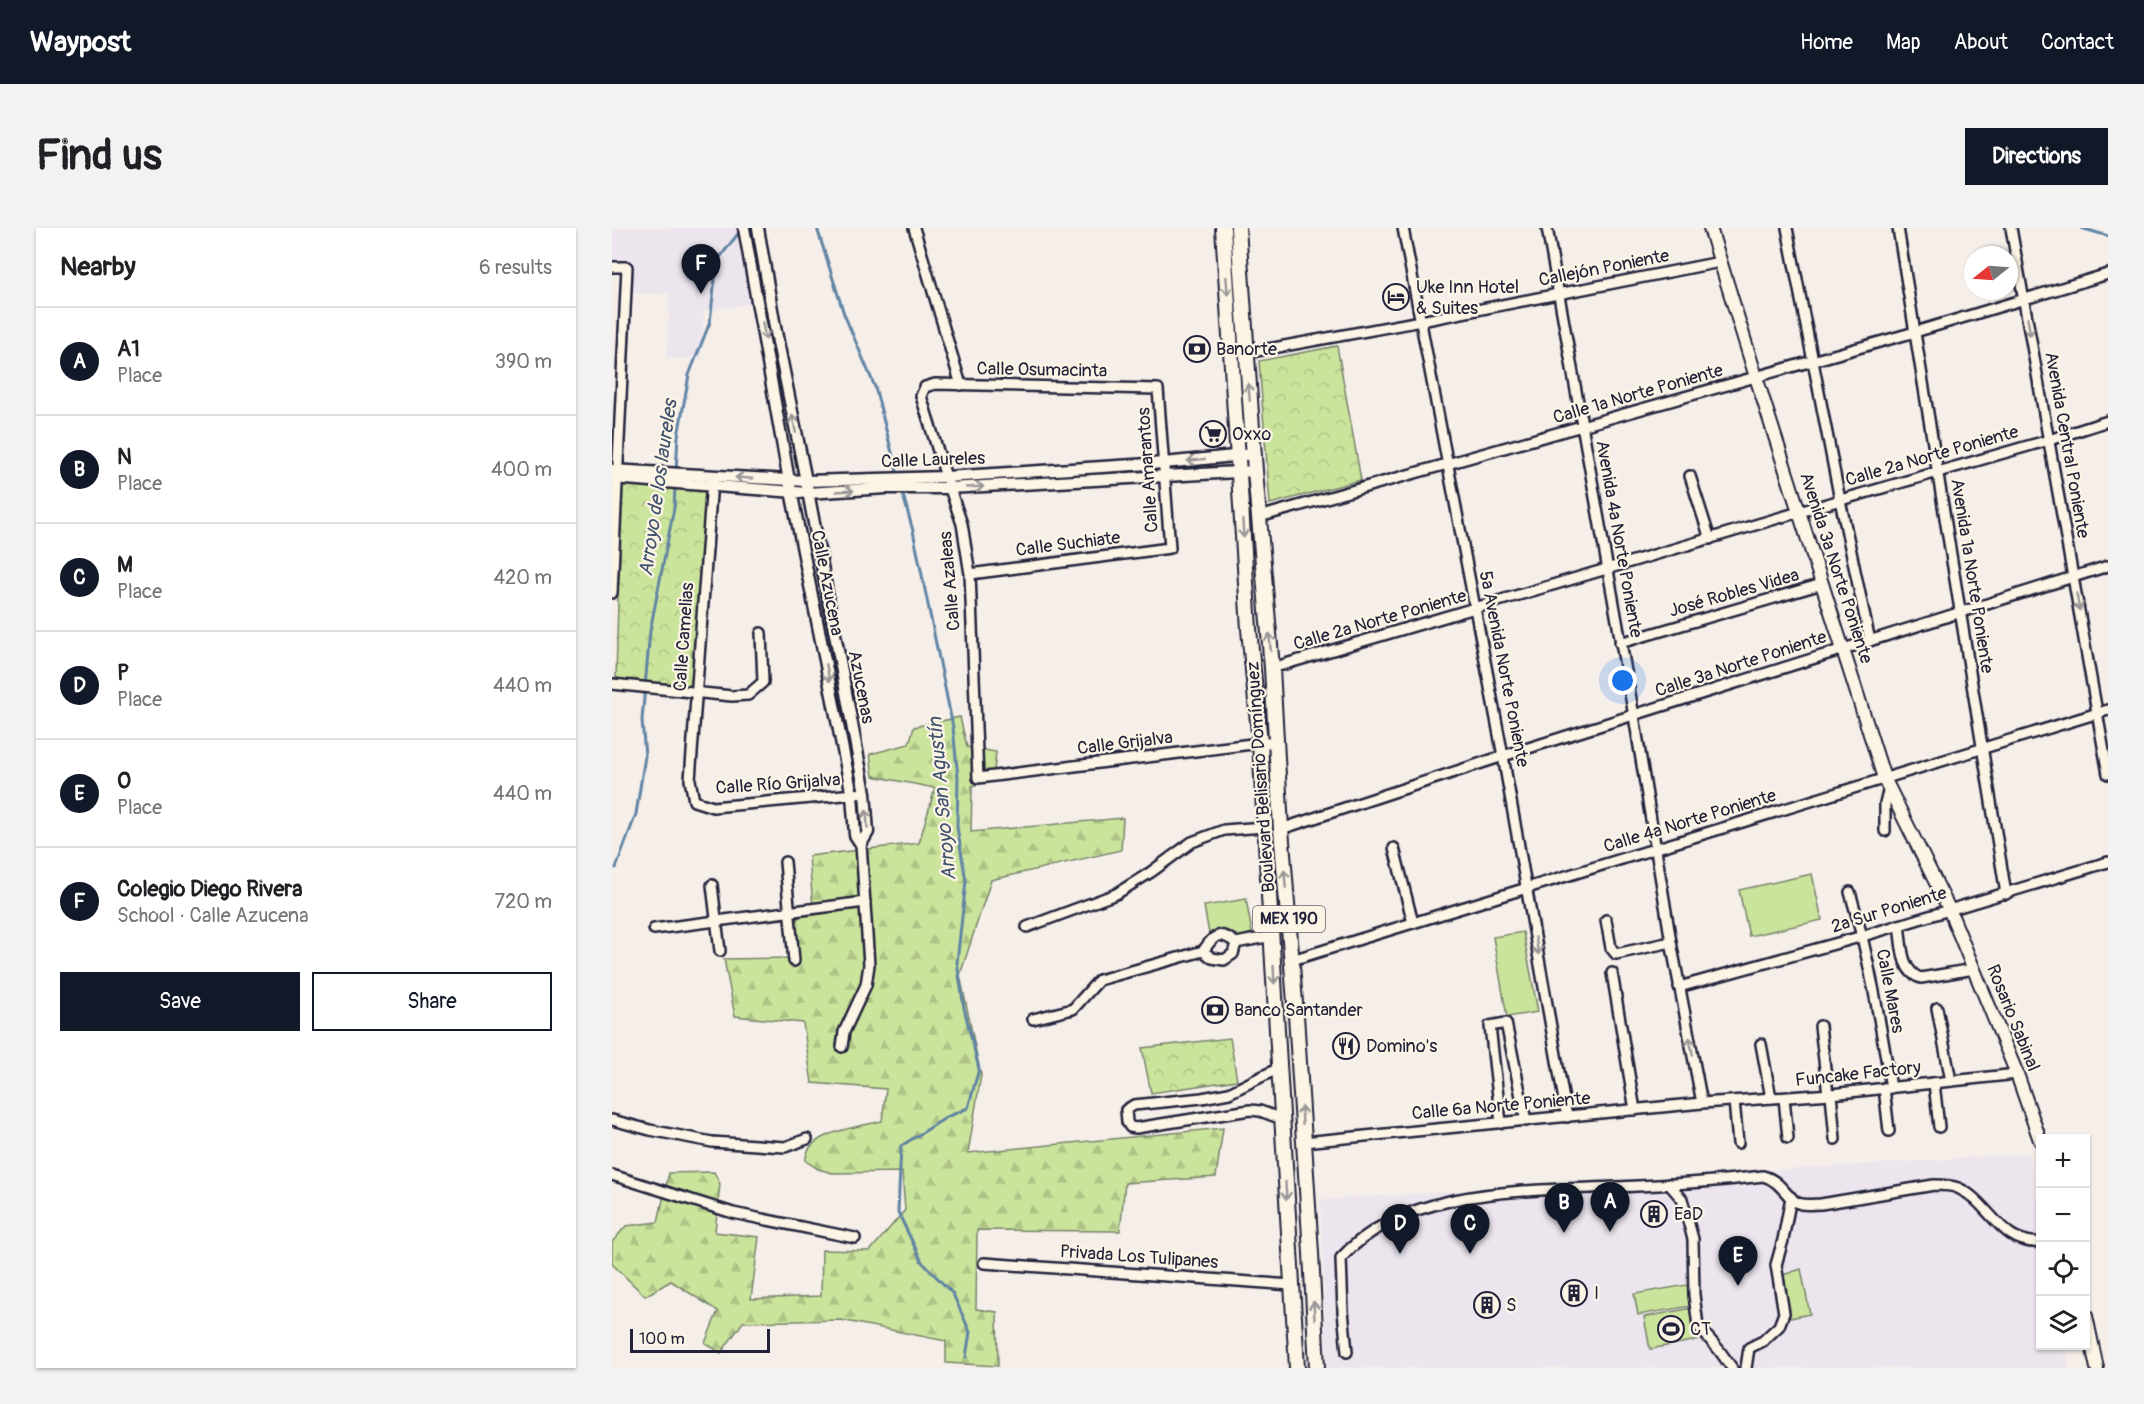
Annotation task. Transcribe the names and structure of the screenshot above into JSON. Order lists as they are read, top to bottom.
{
  "streets": {
    "main road": [
      "Avenida 3a Norte Poniente",
      "Boulevard Belisario Domínguez",
      "MEX 190",
      "Rosario Sabinal"
    ],
    "street": [
      "Callejón Poniente",
      "Calle Osumacinta",
      "Calle 1a Norte Poniente",
      "Avenida Central Poniente",
      "Calle 2a Norte Poniente",
      "Calle Laureles",
      "Calle Amarantos",
      "Avenida 4a Norte Poniente",
      "Calle Suchiate",
      "Avenida 1a Norte Poniente",
      "Calle Azaleas",
      "Calle Azucena",
      "José Robles Videa",
      "Calle Camelias",
      "Calle 3a Norte Poniente",
      "5a Avenida Norte Poniente",
      "Azucenas",
      "Calle Grijalva",
      "Calle Río Grijalva",
      "Calle 4a Norte Poniente",
      "2a Sur Poniente",
      "Calle Mares",
      "Funcake Factory",
      "Calle 6a Norte Poniente",
      "Privada Los Tulipanes"
    ]
  },
  "crossings": [
    ["Callejón Poniente", "Avenida 4a Norte Poniente"],
    ["Callejón Poniente", "Avenida 3a Norte Poniente"],
    ["Callejón Poniente", "5a Avenida Norte Poniente"],
    ["Callejón Poniente", "MEX 190"],
    ["Calle Osumacinta", "Calle Amarantos"],
    ["Calle Osumacinta", "Calle Azaleas"],
    ["Calle 1a Norte Poniente", "Avenida Central Poniente"],
    ["Calle 1a Norte Poniente", "Avenida 4a Norte Poniente"],
    ["Calle 1a Norte Poniente", "Avenida 3a Norte Poniente"],
    ["Calle 1a Norte Poniente", "Avenida 1a Norte Poniente"],
    ["Calle 1a Norte Poniente", "5a Avenida Norte Poniente"],
    ["Calle 1a Norte Poniente", "Boulevard Belisario Domínguez"],
    ["Avenida Central Poniente", "Calle 2a Norte Poniente"],
    ["Avenida Central Poniente", "Calle 3a Norte Poniente"],
    ["Avenida Central Poniente", "Calle 4a Norte Poniente"],
    ["Calle 2a Norte Poniente", "Avenida 4a Norte Poniente"],
    ["Calle 2a Norte Poniente", "Avenida 3a Norte Poniente"],
    ["Calle 2a Norte Poniente", "Avenida 1a Norte Poniente"],
    ["Calle 2a Norte Poniente", "5a Avenida Norte Poniente"],
    ["Calle 2a Norte Poniente", "Boulevard Belisario Domínguez"],
    ["Calle Laureles", "Calle Amarantos"],
    ["Calle Laureles", "Calle Azaleas"],
    ["Calle Laureles", "Calle Azucena"],
    ["Calle Laureles", "Calle Camelias"],
    ["Calle Laureles", "Azucenas"],
    ["Calle Laureles", "Boulevard Belisario Domínguez"],
    ["Calle Laureles", "MEX 190"],
    ["Calle Amarantos", "Calle Suchiate"],
    ["Avenida 4a Norte Poniente", "José Robles Videa"],
    ["Avenida 4a Norte Poniente", "Calle 3a Norte Poniente"],
    ["Avenida 4a Norte Poniente", "Calle 4a Norte Poniente"],
    ["Avenida 4a Norte Poniente", "2a Sur Poniente"],
    ["Avenida 4a Norte Poniente", "Funcake Factory"],
    ["Avenida 4a Norte Poniente", "Calle 6a Norte Poniente"],
    ["Calle Suchiate", "Calle Azaleas"],
    ["Avenida 3a Norte Poniente", "José Robles Videa"],
    ["Avenida 3a Norte Poniente", "Calle 3a Norte Poniente"],
    ["Avenida 3a Norte Poniente", "Calle 4a Norte Poniente"],
    ["Avenida 3a Norte Poniente", "2a Sur Poniente"],
    ["Avenida 3a Norte Poniente", "Rosario Sabinal"],
    ["Avenida 1a Norte Poniente", "Calle 3a Norte Poniente"],
    ["Avenida 1a Norte Poniente", "Calle 4a Norte Poniente"],
    ["Avenida 1a Norte Poniente", "2a Sur Poniente"],
    ["Calle Azaleas", "Calle Grijalva"],
    ["Calle Azucena", "Calle Río Grijalva"],
    ["Calle Camelias", "Calle Río Grijalva"],
    ["Calle 3a Norte Poniente", "5a Avenida Norte Poniente"],
    ["Calle 3a Norte Poniente", "Boulevard Belisario Domínguez"],
    ["5a Avenida Norte Poniente", "Calle 4a Norte Poniente"],
    ["5a Avenida Norte Poniente", "Calle 6a Norte Poniente"],
    ["Azucenas", "Calle Río Grijalva"],
    ["Calle Grijalva", "Boulevard Belisario Domínguez"],
    ["Boulevard Belisario Domínguez", "Calle 4a Norte Poniente"],
    ["Boulevard Belisario Domínguez", "MEX 190"],
    ["Boulevard Belisario Domínguez", "Calle 6a Norte Poniente"],
    ["Boulevard Belisario Domínguez", "Privada Los Tulipanes"],
    ["2a Sur Poniente", "Calle Mares"],
    ["2a Sur Poniente", "Rosario Sabinal"],
    ["Calle Mares", "Funcake Factory"],
    ["Rosario Sabinal", "Funcake Factory"],
    ["Funcake Factory", "Calle 6a Norte Poniente"]
  ],
  "one_way": ["Avenida Central Poniente", "Calle Azucena", "Azucenas"],
  "water": ["Arroyo de los laureles", "Arroyo San Agustín"],
  "places": {
    "hotel": ["Uke Inn Hotel & Suites"],
    "bank": ["Banorte", "Banco Santander"],
    "supermarket": ["Oxxo"],
    "restaurant": ["Domino's"],
    "building": ["EaD", "I", "S"],
    "sports": ["CT"]
  },
  "scale_bar": "100 m",
  "north": "left",
  "page": {
    "header": "Waypost",
    "nav": [
      "Home",
      "Map",
      "About",
      "Contact"
    ],
    "buttons": [
      "Directions",
      ["Save", "Share"]
    ],
    "title": "Find us",
    "heading": ["Nearby", "6 results"],
    "pins": [
      "F",
      "A",
      "B",
      "C",
      "D",
      "E"
    ],
    "list": [
      {
        "mark": "A",
        "name": "A1",
        "note": "Place",
        "value": "390 m"
      },
      {
        "mark": "B",
        "name": "N",
        "note": "Place",
        "value": "400 m"
      },
      {
        "mark": "C",
        "name": "M",
        "note": "Place",
        "value": "420 m"
      },
      {
        "mark": "D",
        "name": "P",
        "note": "Place",
        "value": "440 m"
      },
      {
        "mark": "E",
        "name": "O",
        "note": "Place",
        "value": "440 m"
      },
      {
        "mark": "F",
        "name": "Colegio Diego Rivera",
        "note": "School · Calle Azucena",
        "value": "720 m"
      }
    ],
    "map_buttons": ["+", "−"],
    "scale": "100 m"
  }
}
